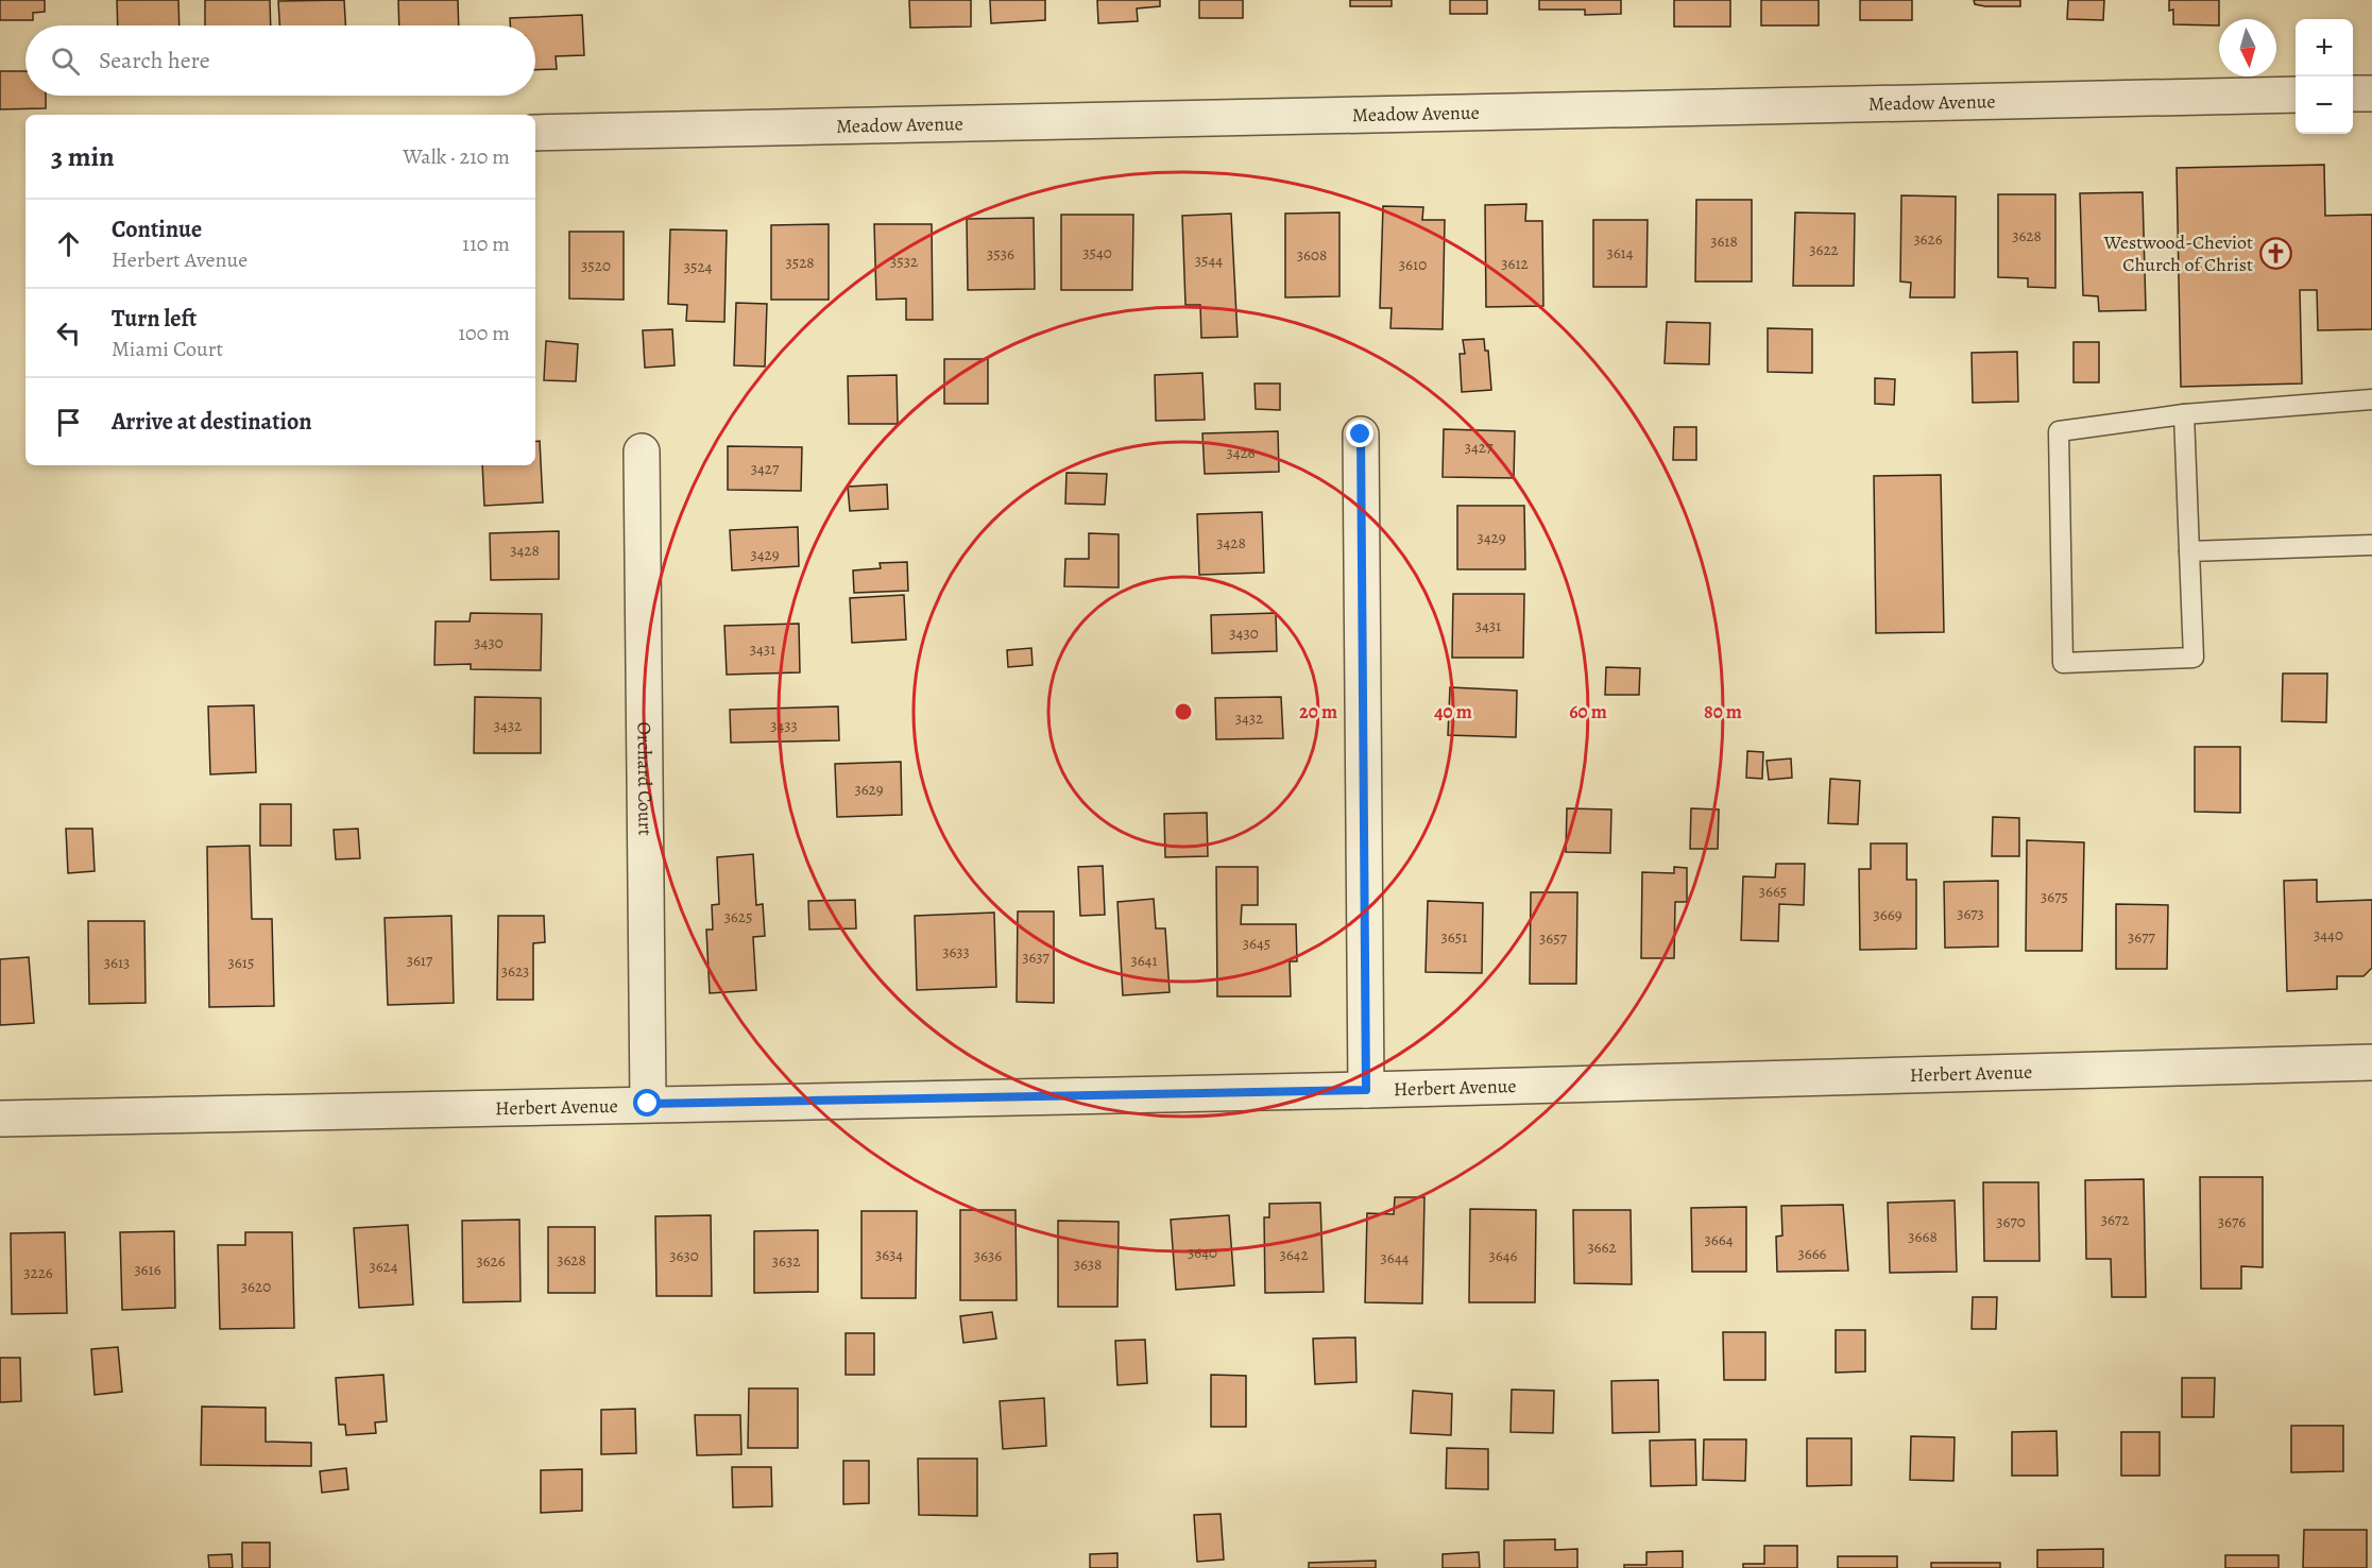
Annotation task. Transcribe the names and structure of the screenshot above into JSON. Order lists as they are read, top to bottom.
{
  "streets": {
    "street": ["Meadow Avenue", "Orchard Court", "Herbert Avenue"]
  },
  "crossings": [
    ["Orchard Court", "Herbert Avenue"]
  ],
  "places": {
    "church": ["Westwood-Cheviot Church of Christ"]
  },
  "house_numbers": [
    "3628",
    "3626",
    "3618",
    "3622",
    "3540",
    "3614",
    "3536",
    "3608",
    "3544",
    "3532",
    "3528",
    "3612",
    "3610",
    "3520",
    "3524",
    "3427",
    "3426",
    "3427",
    "3429",
    "3428",
    "3428",
    "3429",
    "3431",
    "3430",
    "3430",
    "3431",
    "3432",
    "3432",
    "3433",
    "3629",
    "3665",
    "3675",
    "3673",
    "3669",
    "3625",
    "3440",
    "3651",
    "3677",
    "3657",
    "3645",
    "3633",
    "3637",
    "3617",
    "3641",
    "3613",
    "3615",
    "3623",
    "3672",
    "3670",
    "3676",
    "3668",
    "3664",
    "3662",
    "3640",
    "3666",
    "3634",
    "3642",
    "3630",
    "3636",
    "3646",
    "3644",
    "3628",
    "3626",
    "3632",
    "3638",
    "3624",
    "3616",
    "3226",
    "3620"
  ],
  "north": "bottom",
  "page": {
    "map_buttons": ["+", "−"],
    "search": "Search here",
    "heading": ["3 min", "Walk · 210 m"],
    "list": [
      ["Continue", "Herbert Avenue", "110 m"],
      ["Turn left", "Miami Court", "100 m"],
      "Arrive at destination"
    ]
  },
  "rings": [
    "20 m",
    "40 m",
    "60 m",
    "80 m"
  ]
}
